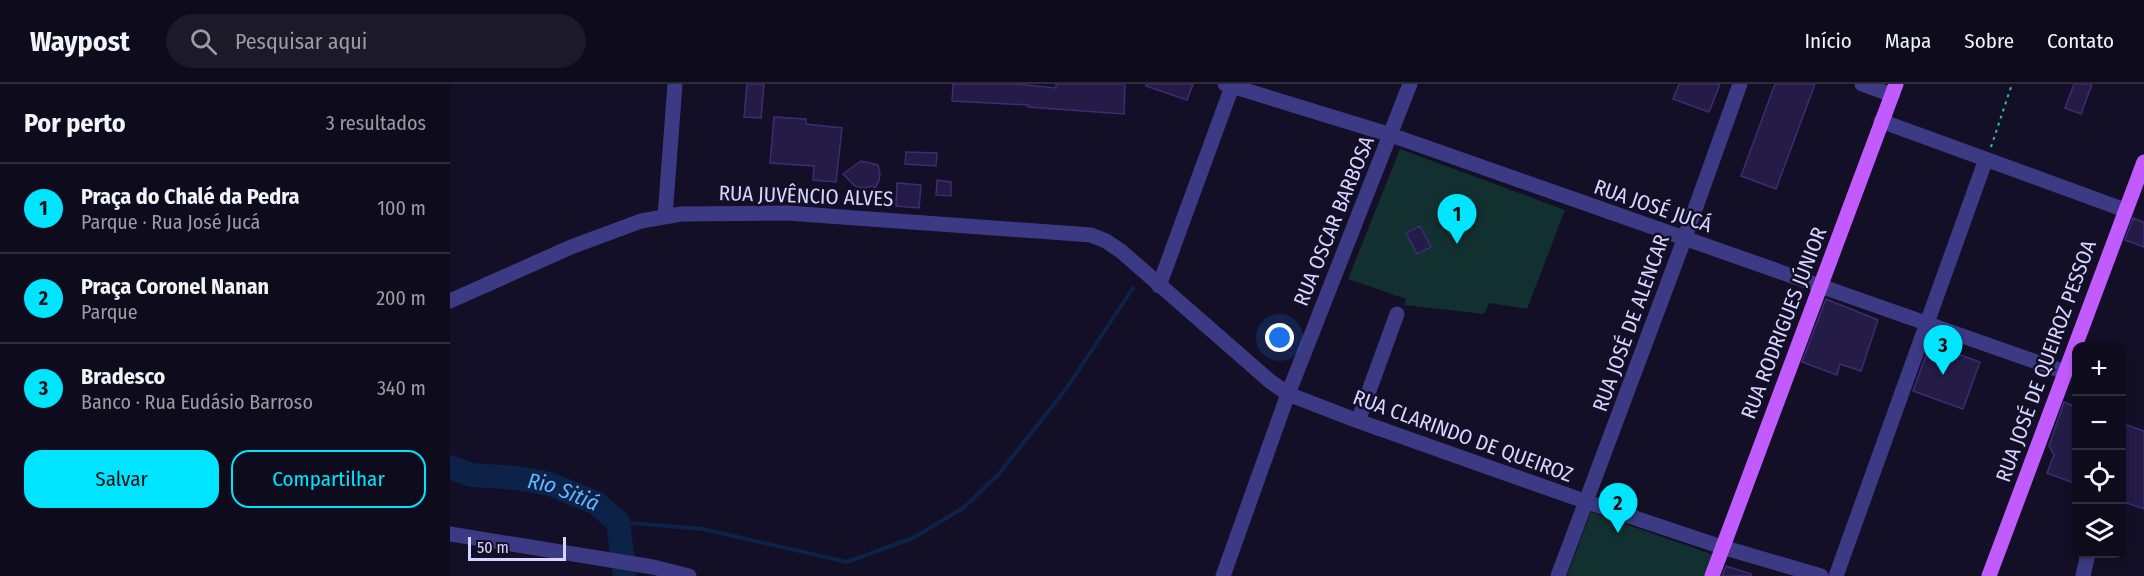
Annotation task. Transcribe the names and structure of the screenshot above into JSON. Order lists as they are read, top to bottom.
{
  "streets": {
    "main road": ["RUA RODRIGUES JÚNIOR", "RUA JOSÉ DE QUEIROZ PESSOA"],
    "street": [
      "RUA JUVÊNCIO ALVES",
      "RUA JOSÉ JUCÁ",
      "RUA OSCAR BARBOSA",
      "RUA JOSÉ DE ALENCAR",
      "RUA CLARINDO DE QUEIROZ"
    ]
  },
  "crossings": [
    ["RUA JUVÊNCIO ALVES", "RUA CLARINDO DE QUEIROZ"],
    ["RUA JOSÉ JUCÁ", "RUA OSCAR BARBOSA"],
    ["RUA JOSÉ JUCÁ", "RUA JOSÉ DE ALENCAR"],
    ["RUA JOSÉ JUCÁ", "RUA RODRIGUES JÚNIOR"],
    ["RUA JOSÉ JUCÁ", "RUA JOSÉ DE QUEIROZ PESSOA"],
    ["RUA OSCAR BARBOSA", "RUA CLARINDO DE QUEIROZ"],
    ["RUA JOSÉ DE ALENCAR", "RUA CLARINDO DE QUEIROZ"],
    ["RUA RODRIGUES JÚNIOR", "RUA CLARINDO DE QUEIROZ"]
  ],
  "water": ["Rio Sitiá"],
  "scale_bar": "50 m",
  "page": {
    "header": "Waypost",
    "search": "Pesquisar aqui",
    "nav": [
      "Início",
      "Mapa",
      "Sobre",
      "Contato"
    ],
    "heading": ["Por perto", "3 resultados"],
    "list": [
      {
        "mark": "1",
        "name": "Praça do Chalé da Pedra",
        "note": "Parque · Rua José Jucá",
        "value": "100 m"
      },
      {
        "mark": "2",
        "name": "Praça Coronel Nanan",
        "note": "Parque",
        "value": "200 m"
      },
      {
        "mark": "3",
        "name": "Bradesco",
        "note": "Banco · Rua Eudásio Barroso",
        "value": "340 m"
      }
    ],
    "pins": ["1", "3", "2"],
    "map_buttons": ["+", "−"],
    "buttons": ["Salvar", "Compartilhar"],
    "scale": "50 m"
  }
}
